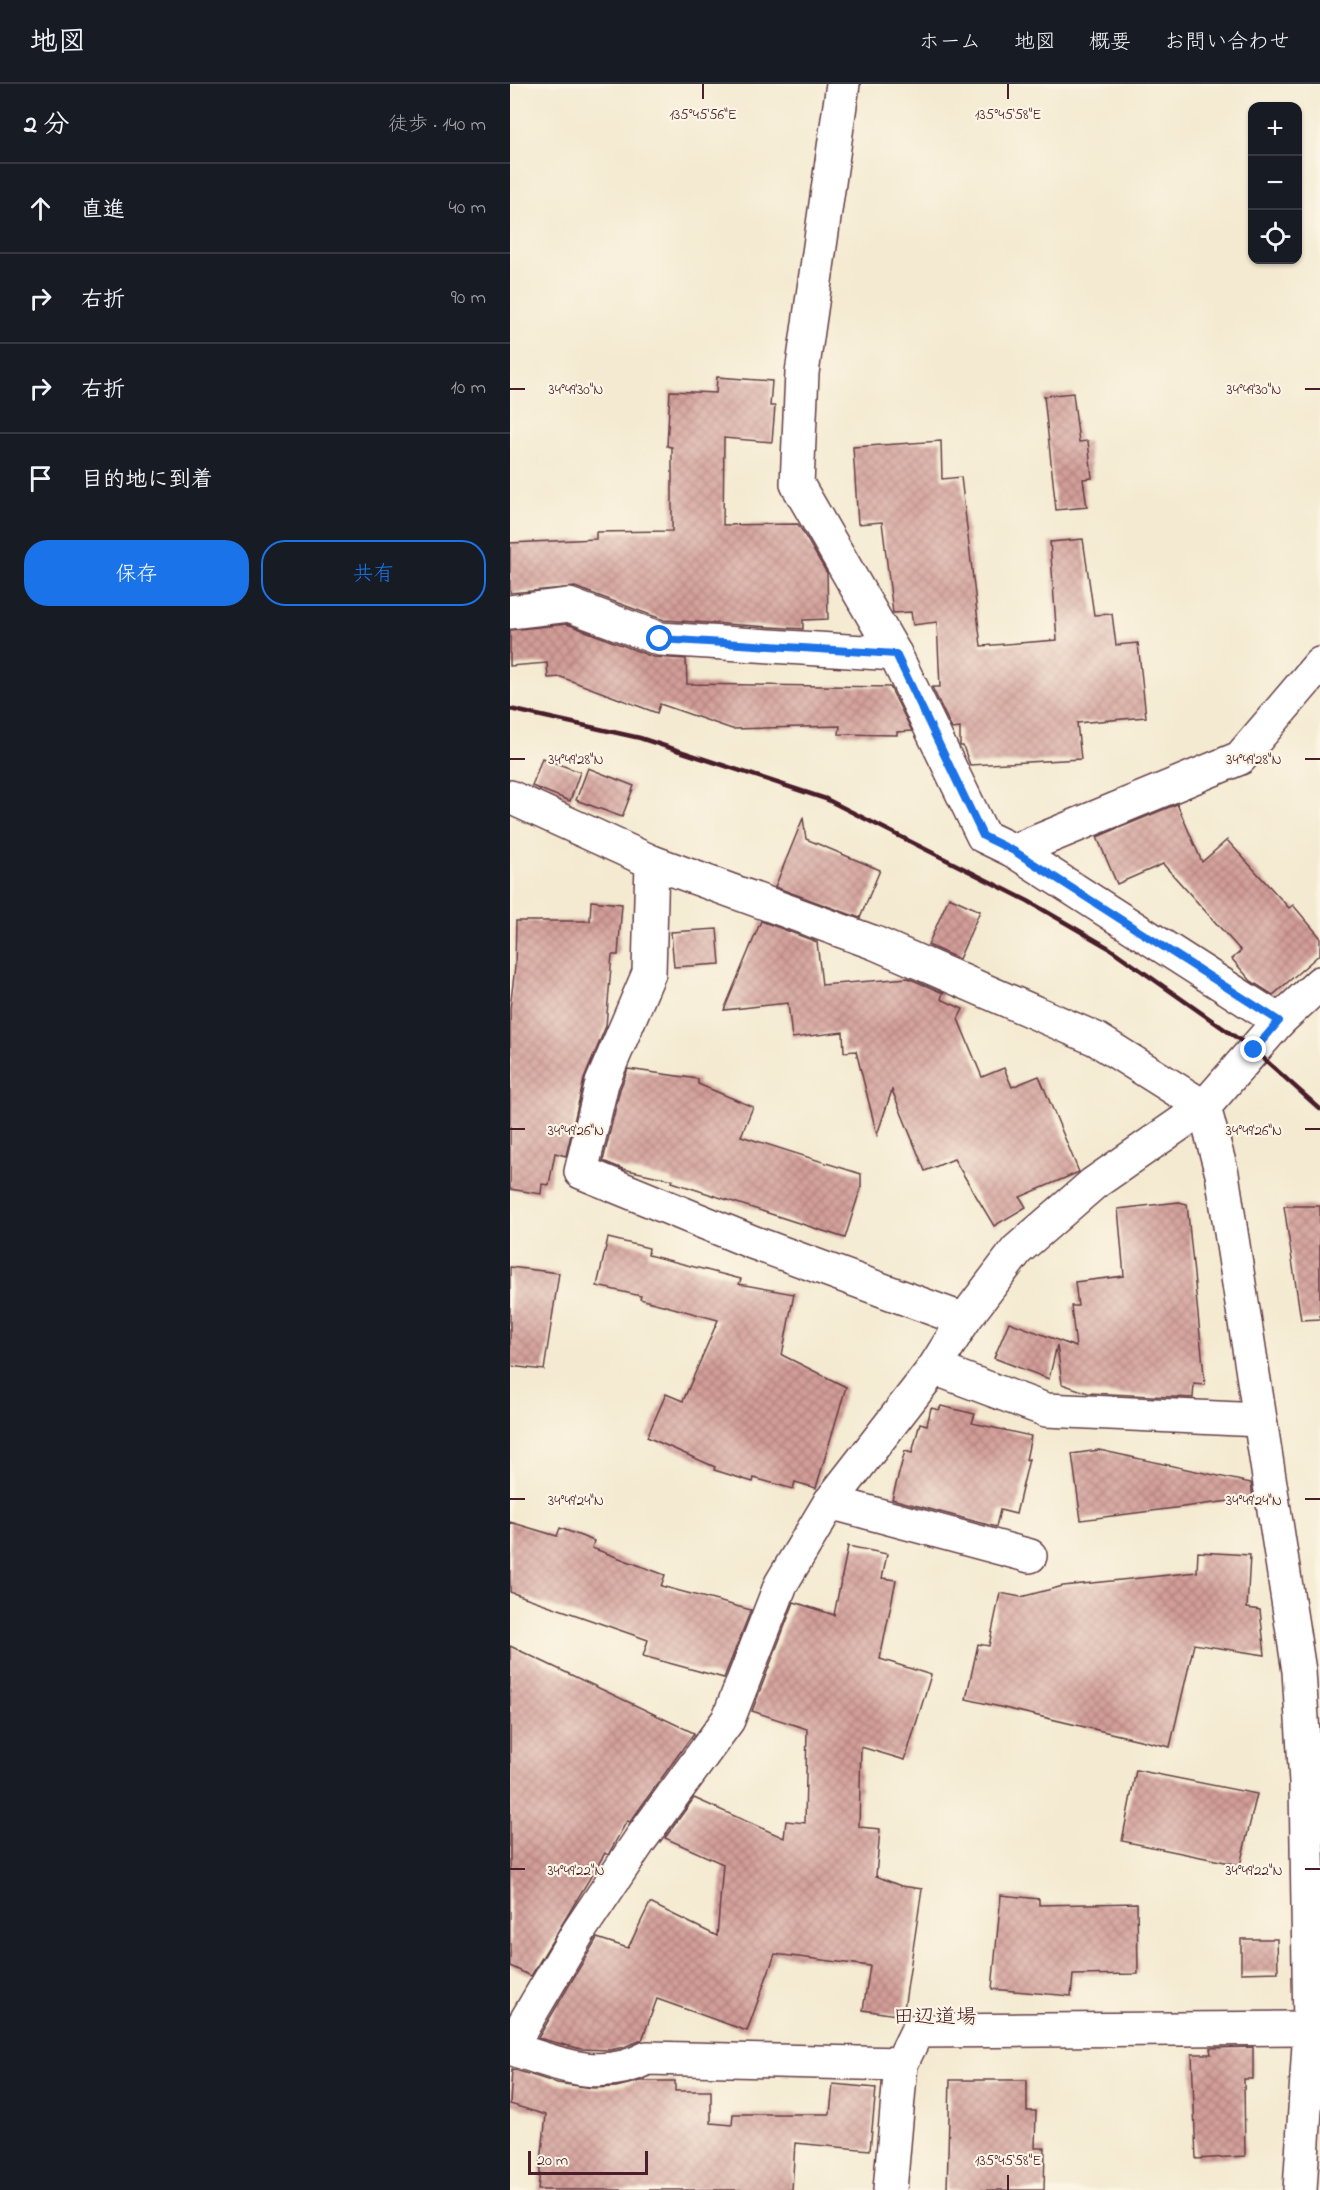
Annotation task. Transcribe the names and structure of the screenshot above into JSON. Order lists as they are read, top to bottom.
{
  "districts": ["田辺道場"],
  "scale_bar": "20 m",
  "page": {
    "header": "地図",
    "nav": [
      "ホーム",
      "地図",
      "概要",
      "お問い合わせ"
    ],
    "heading": ["2 分", "徒歩 · 140 m"],
    "map_buttons": ["+", "−"],
    "list": [
      ["直進", "40 m"],
      ["右折", "90 m"],
      ["右折", "10 m"],
      "目的地に到着"
    ],
    "buttons": ["保存", "共有"],
    "scale": "20 m"
  },
  "coordinates": [
    "135°45'56\"E",
    "135°45'58\"E",
    "34°49'30\"N",
    "34°49'28\"N",
    "34°49'26\"N",
    "34°49'24\"N",
    "34°49'22\"N"
  ]
}
